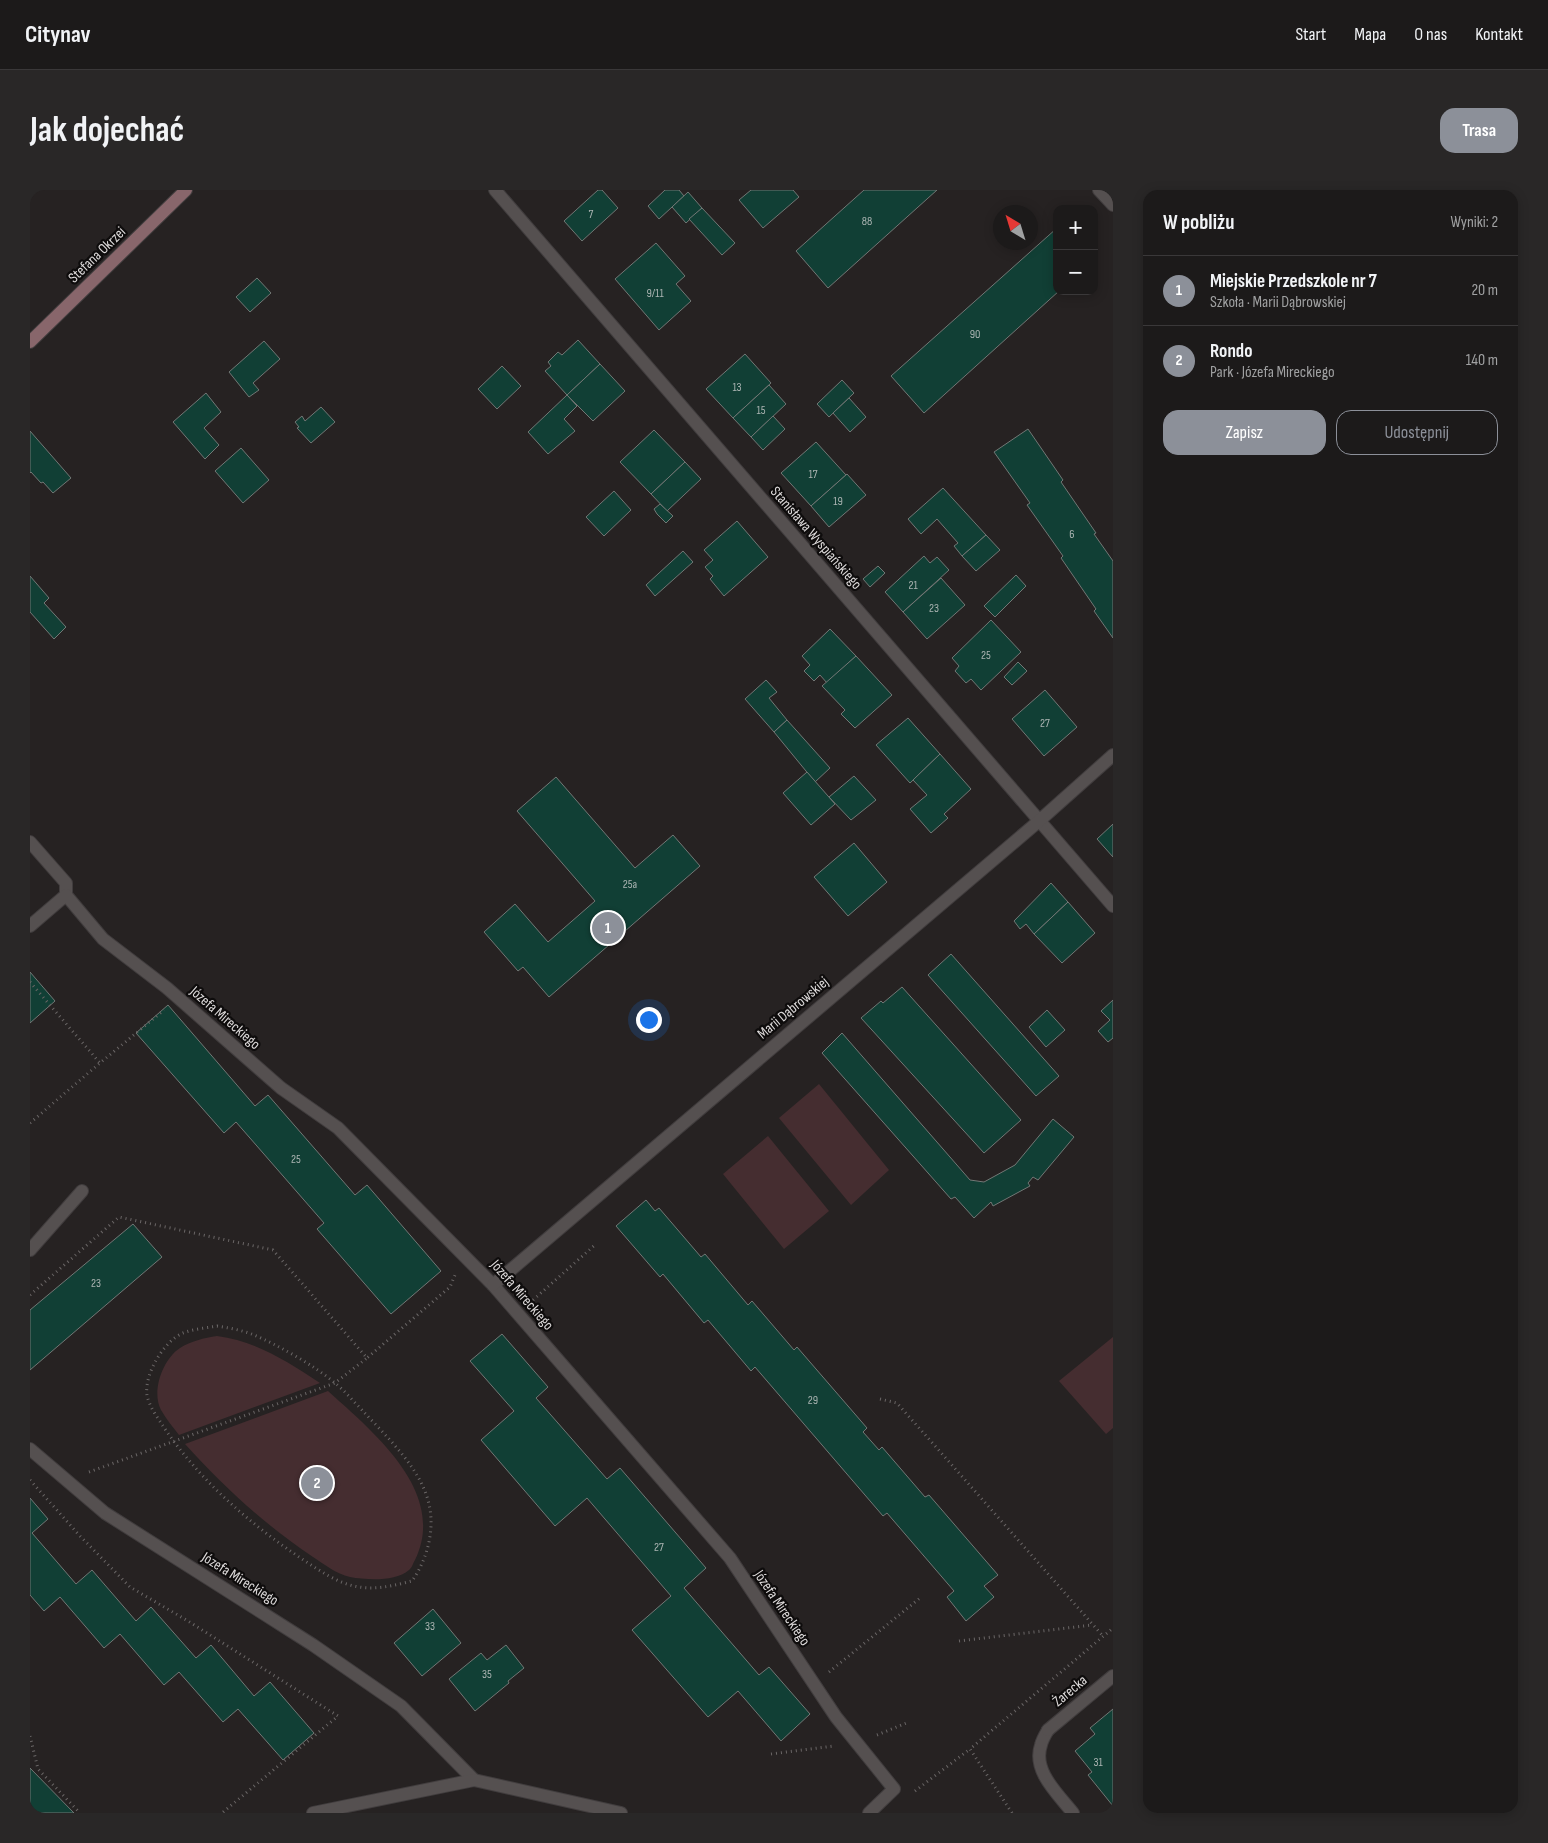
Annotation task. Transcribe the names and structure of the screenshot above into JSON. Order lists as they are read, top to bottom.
{
  "streets": {
    "street": [
      "Stefana Okrzei",
      "Stanisława Wyspiańskiego",
      "Marii Dąbrowskiej",
      "Józefa Mireckiego",
      "Żarecka"
    ]
  },
  "crossings": [
    ["Stanisława Wyspiańskiego", "Marii Dąbrowskiej"],
    ["Marii Dąbrowskiej", "Józefa Mireckiego"]
  ],
  "house_numbers": [
    "7",
    "88",
    "9/11",
    "90",
    "13",
    "15",
    "17",
    "19",
    "6",
    "21",
    "23",
    "25",
    "27",
    "25a",
    "25",
    "23",
    "29",
    "27",
    "33",
    "35",
    "31"
  ],
  "north": "top left",
  "page": {
    "header": "Citynav",
    "nav": [
      "Start",
      "Mapa",
      "O nas",
      "Kontakt"
    ],
    "buttons": [
      "Trasa",
      ["Zapisz", "Udostępnij"]
    ],
    "title": "Jak dojechać",
    "heading": ["W pobliżu", "Wyniki: 2"],
    "map_buttons": ["+", "−"],
    "list": [
      {
        "mark": "1",
        "name": "Miejskie Przedszkole nr 7",
        "note": "Szkoła · Marii Dąbrowskiej",
        "value": "20 m"
      },
      {
        "mark": "2",
        "name": "Rondo",
        "note": "Park · Józefa Mireckiego",
        "value": "140 m"
      }
    ],
    "pins": ["1", "2"]
  }
}
